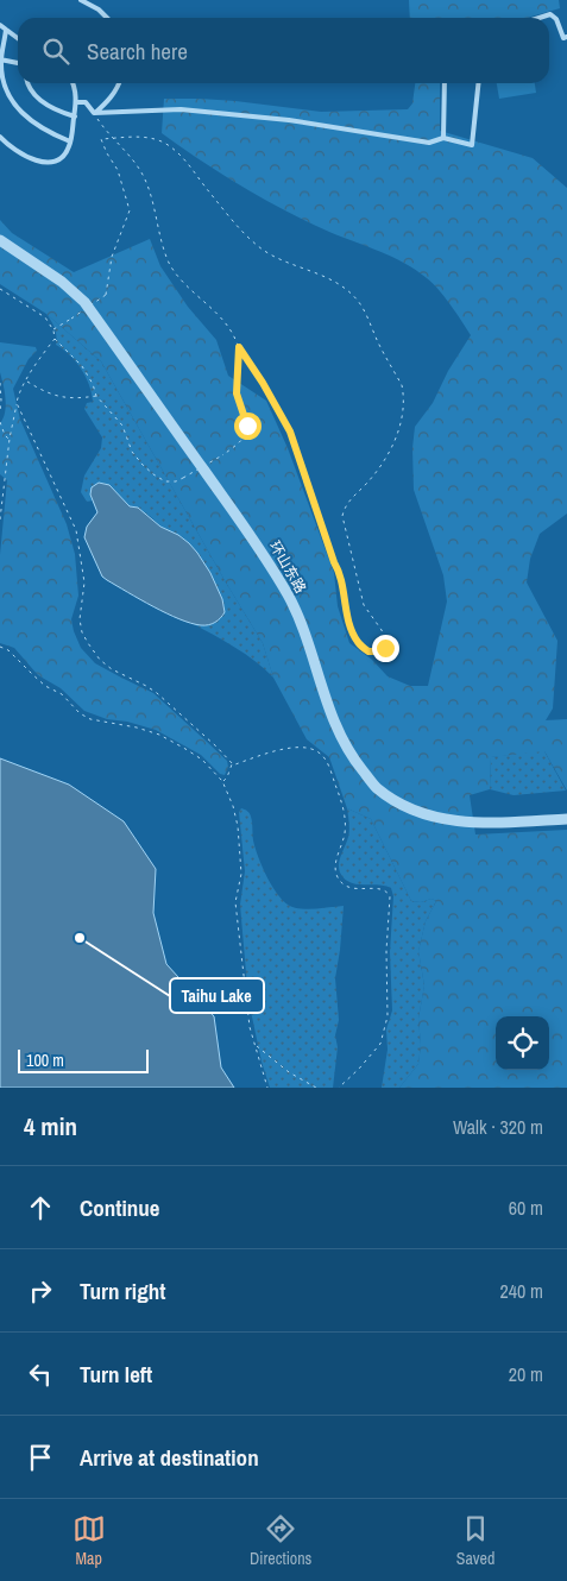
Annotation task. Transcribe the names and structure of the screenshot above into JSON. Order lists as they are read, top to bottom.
{
  "streets": {
    "street": ["环山东路"]
  },
  "places": ["Taihu Lake"],
  "scale_bar": "100 m",
  "page": {
    "search": "Search here",
    "scale": "100 m",
    "heading": ["4 min", "Walk · 320 m"],
    "list": [
      ["Continue", "60 m"],
      ["Turn right", "240 m"],
      ["Turn left", "20 m"],
      "Arrive at destination"
    ],
    "nav": ["Map", "Directions", "Saved"]
  }
}
